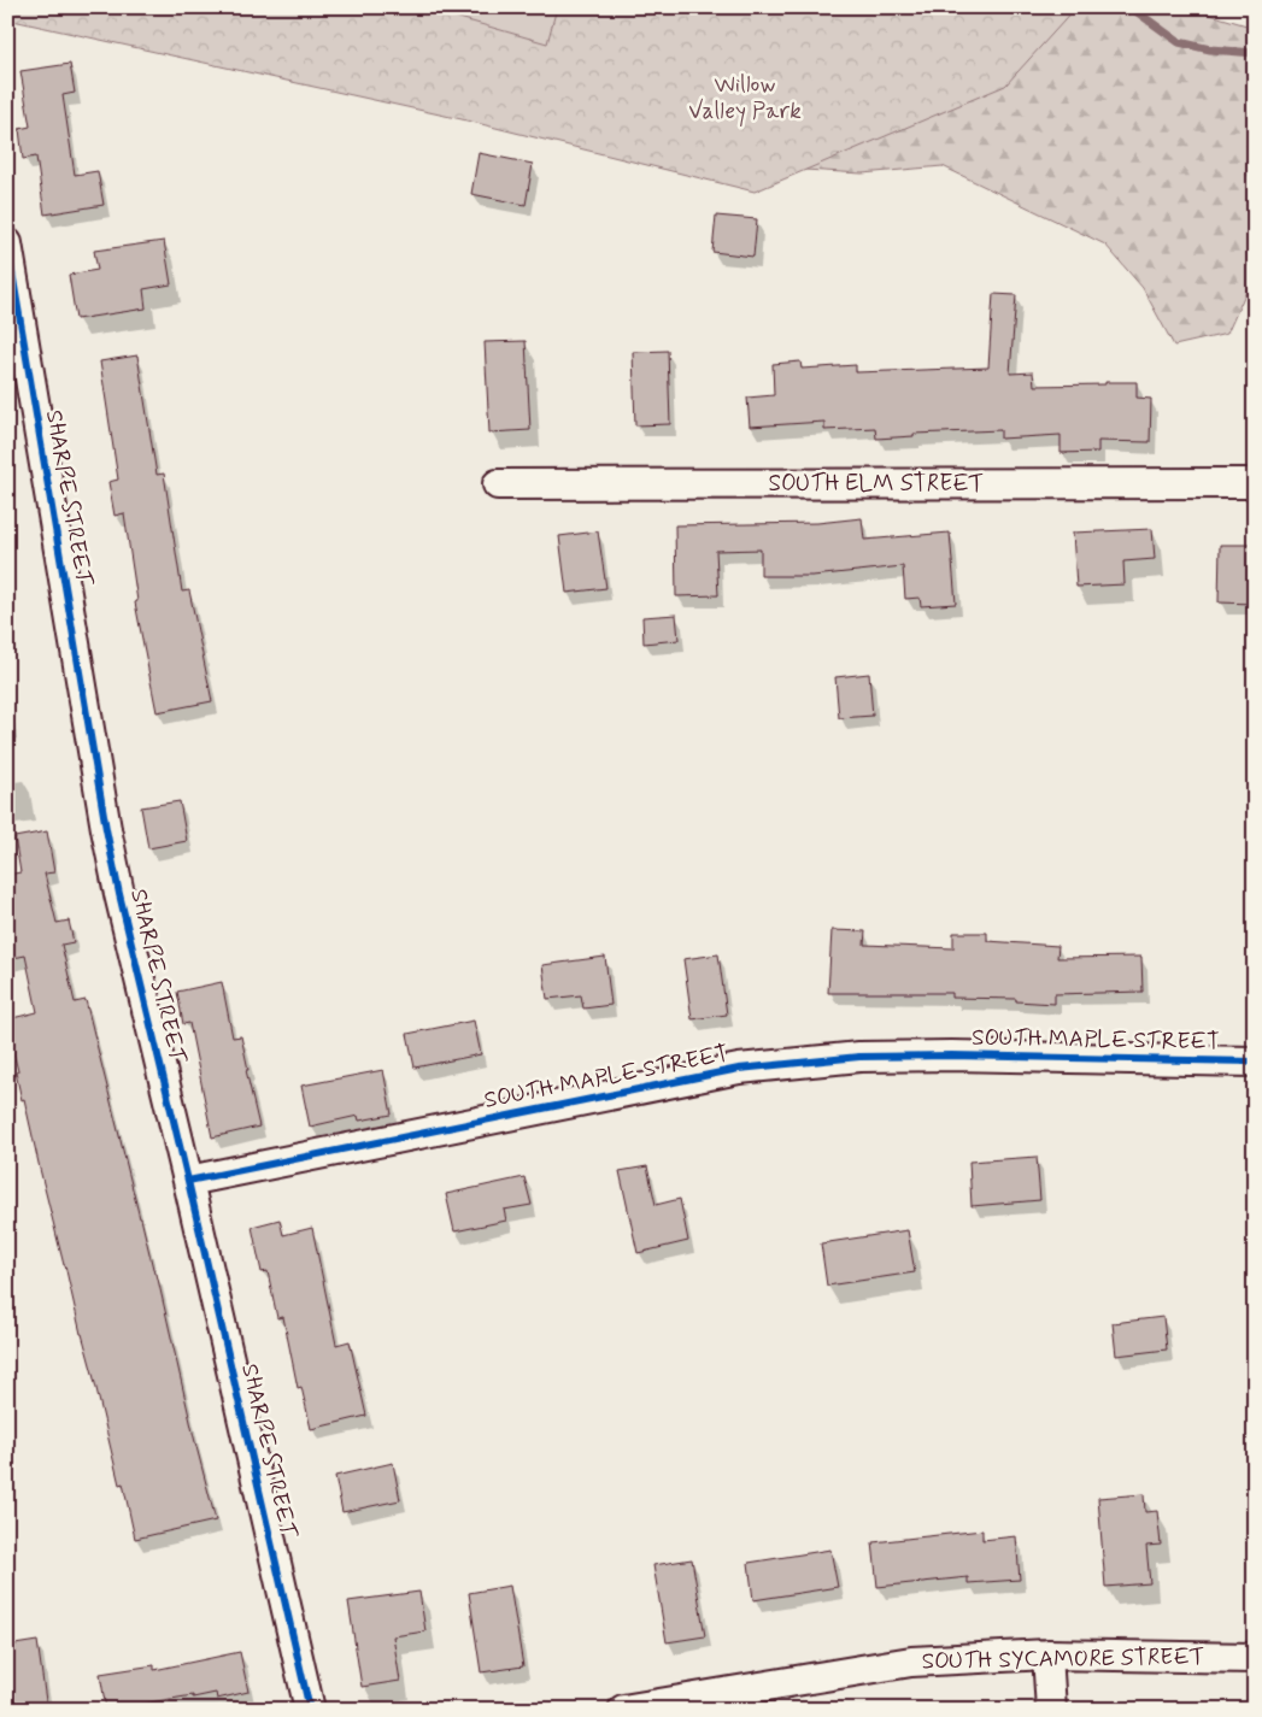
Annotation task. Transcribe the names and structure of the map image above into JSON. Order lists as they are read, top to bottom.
{
  "streets": {
    "street": [
      "SOUTH ELM STREET",
      "SHARPE STREET",
      "SOUTH MAPLE STREET",
      "SOUTH SYCAMORE STREET"
    ]
  },
  "crossings": [
    ["SHARPE STREET", "SOUTH MAPLE STREET"]
  ],
  "parks": ["Willow Valley Park"]
}
